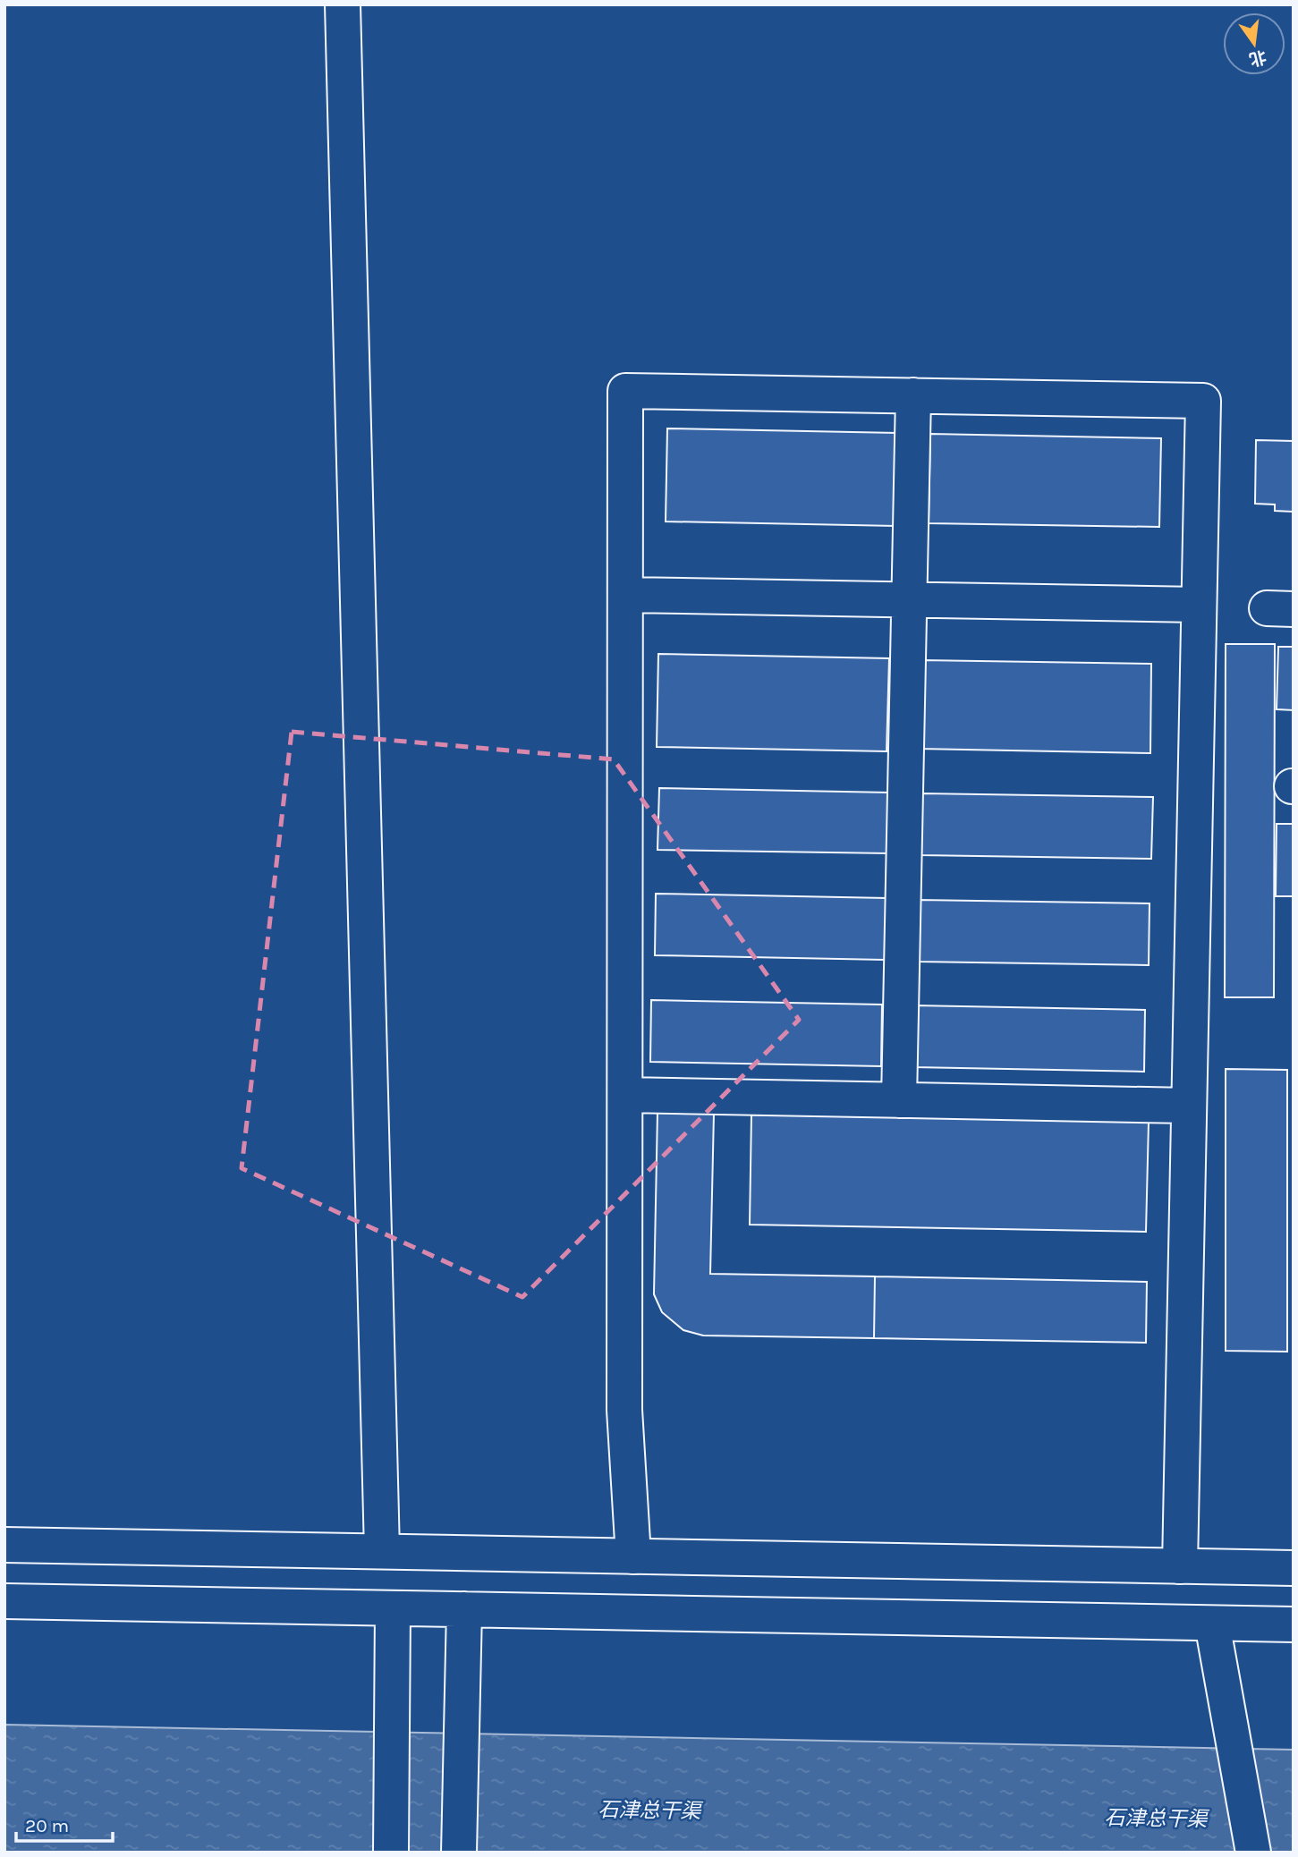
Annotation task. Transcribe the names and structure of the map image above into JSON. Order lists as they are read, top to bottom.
{
  "water": ["石津总干渠"],
  "scale_bar": "20 m",
  "north": "bottom"
}
